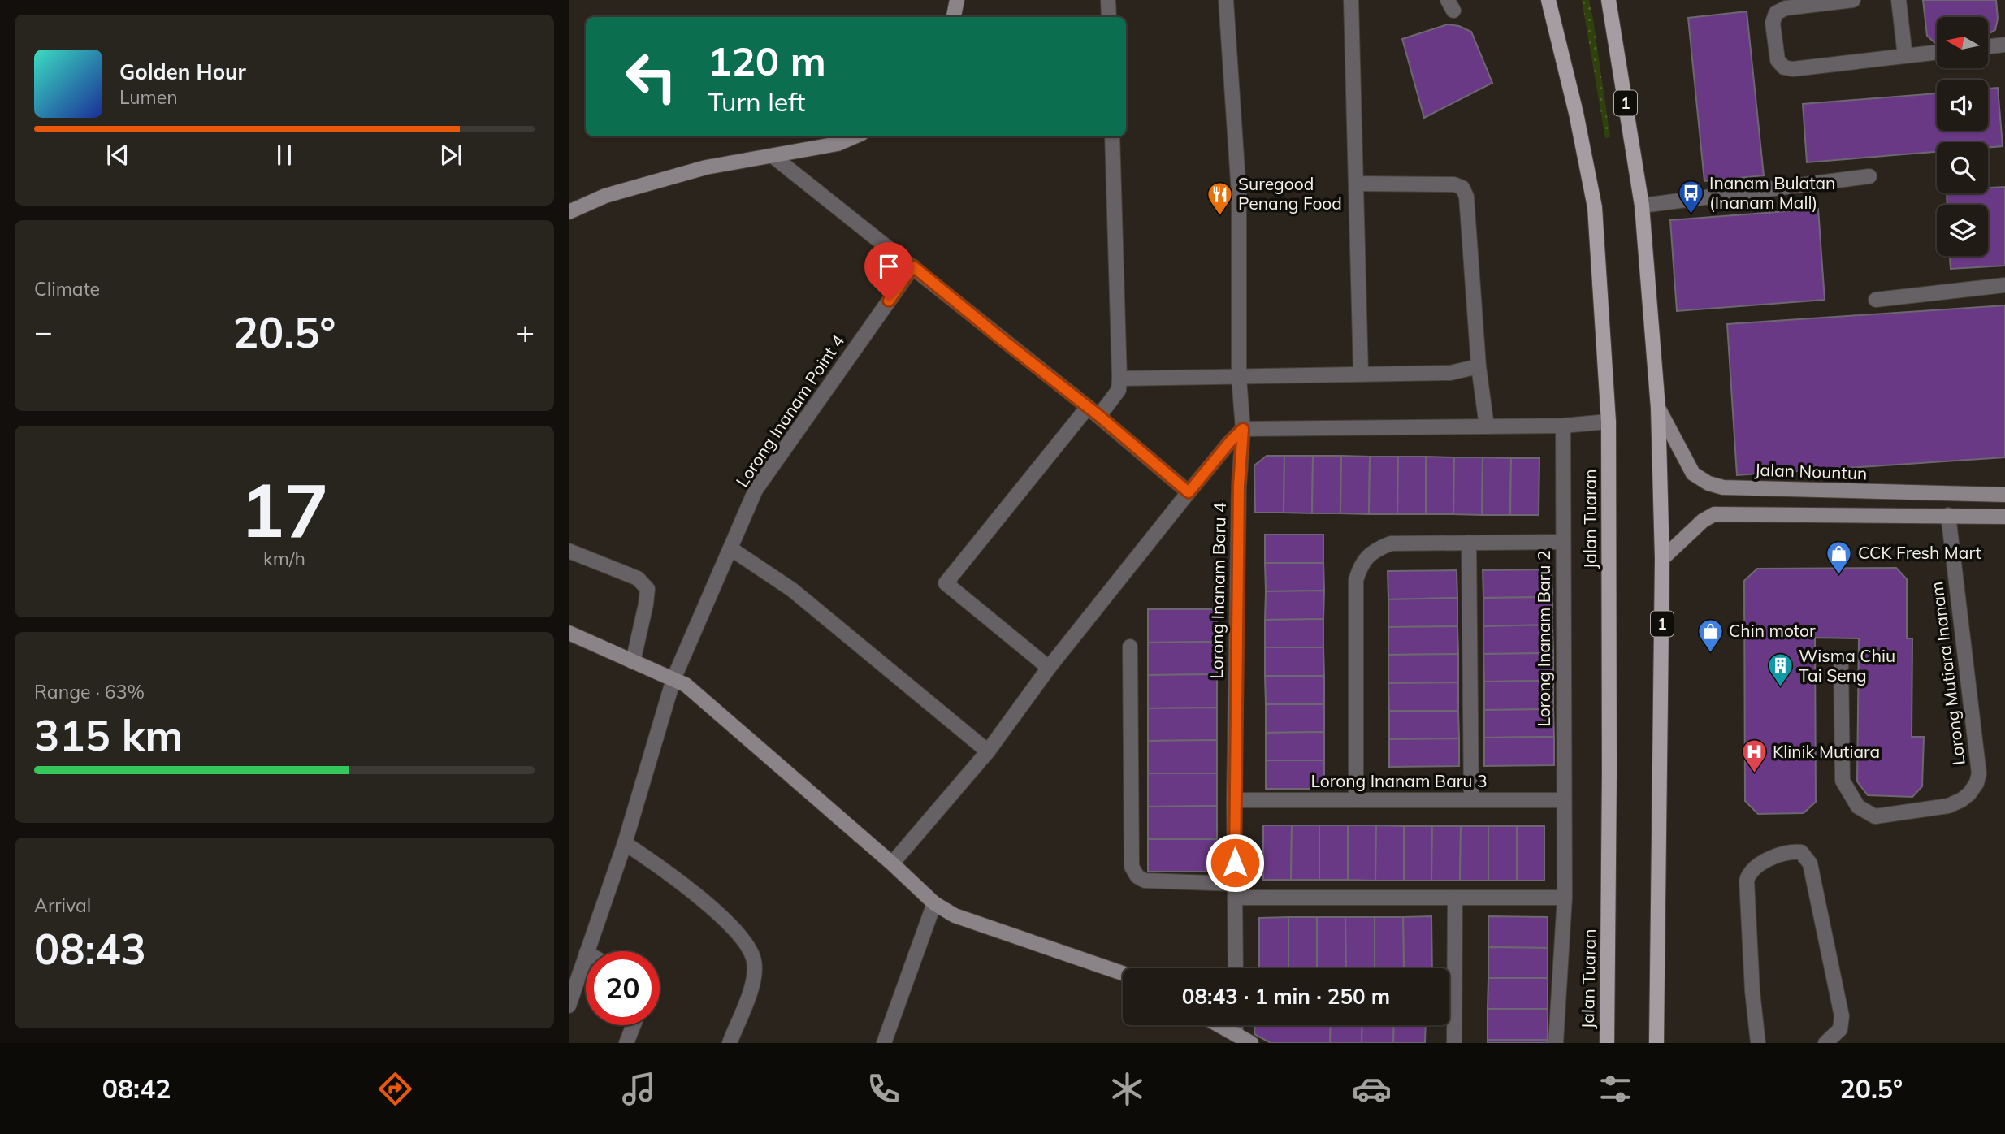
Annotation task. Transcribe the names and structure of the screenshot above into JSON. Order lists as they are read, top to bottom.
{
  "streets": {
    "main road": ["1", "Jalan Tuaran"],
    "street": [
      "Lorong Inanam Point 4",
      "Jalan Nountun",
      "Lorong Inanam Baru 4",
      "Lorong Inanam Baru 2",
      "Lorong Mutiara Inanam",
      "Lorong Inanam Baru 3"
    ]
  },
  "crossings": [
    ["1", "Jalan Nountun"],
    ["Lorong Inanam Baru 4", "Lorong Inanam Baru 3"],
    ["Lorong Inanam Baru 2", "Lorong Inanam Baru 3"]
  ],
  "places": {
    "bus stop": ["Inanam Bulatan (Inanam Mall)"],
    "restaurant": ["Suregood Penang Food"],
    "shop": ["CCK Fresh Mart", "Chin motor"],
    "building": ["Wisma Chiu Tai Seng"],
    "hospital": ["Klinik Mutiara"]
  },
  "north": "left",
  "page": {
    "turn": ["120 m", "Turn left"],
    "song": ["Golden Hour", "Lumen"],
    "tile": [
      "Climate",
      ["17", "km/h"],
      ["Range · 63%", "315 km"],
      ["Arrival", "08:43"]
    ],
    "heat": ["−", "20.5°", "+"],
    "limit": "20",
    "trip": "08:43 · 1 min · 250 m",
    "tabs": ["08:42", "20.5°"]
  }
}
